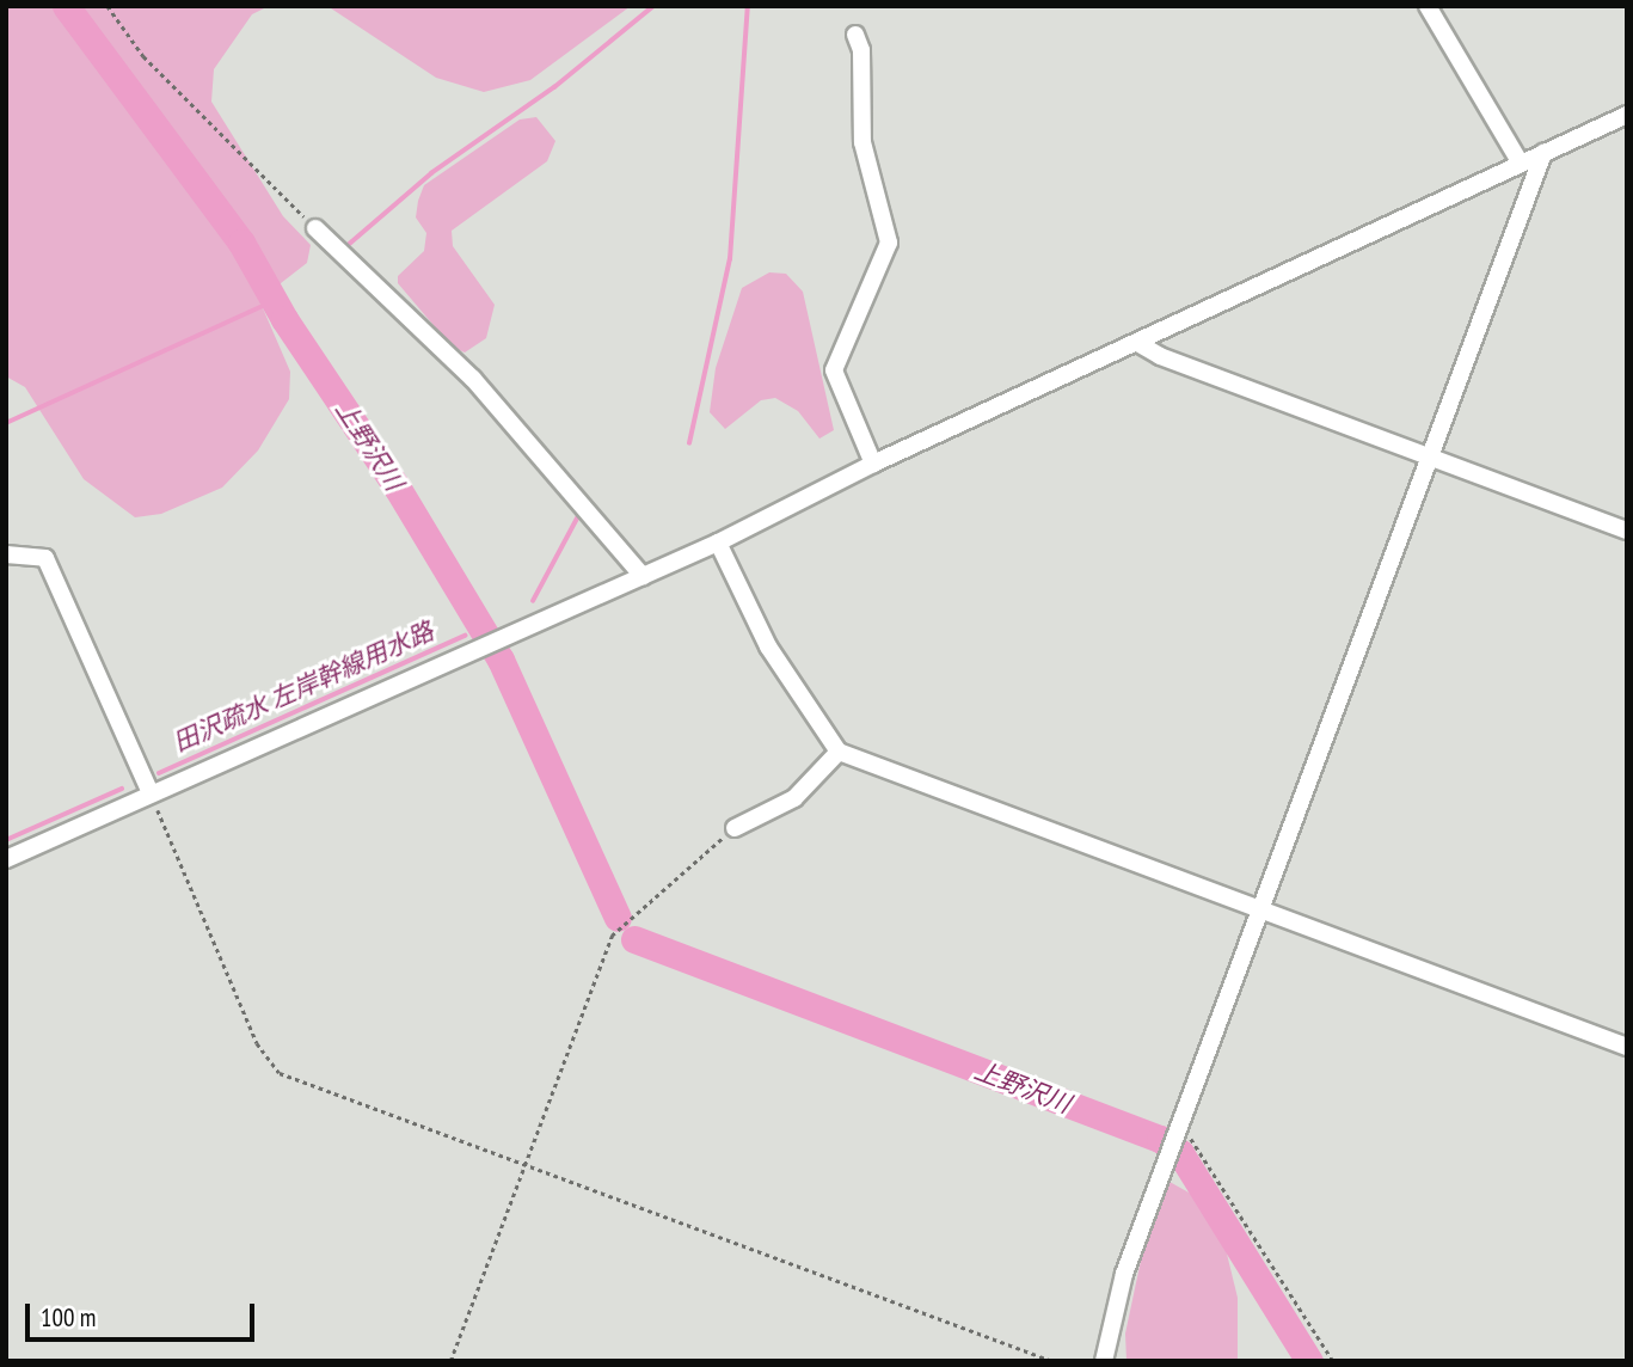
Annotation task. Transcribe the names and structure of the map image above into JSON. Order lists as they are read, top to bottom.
{
  "water": ["上野沢川", "田沢疏水 左岸幹線用水路"],
  "scale_bar": "100 m"
}
